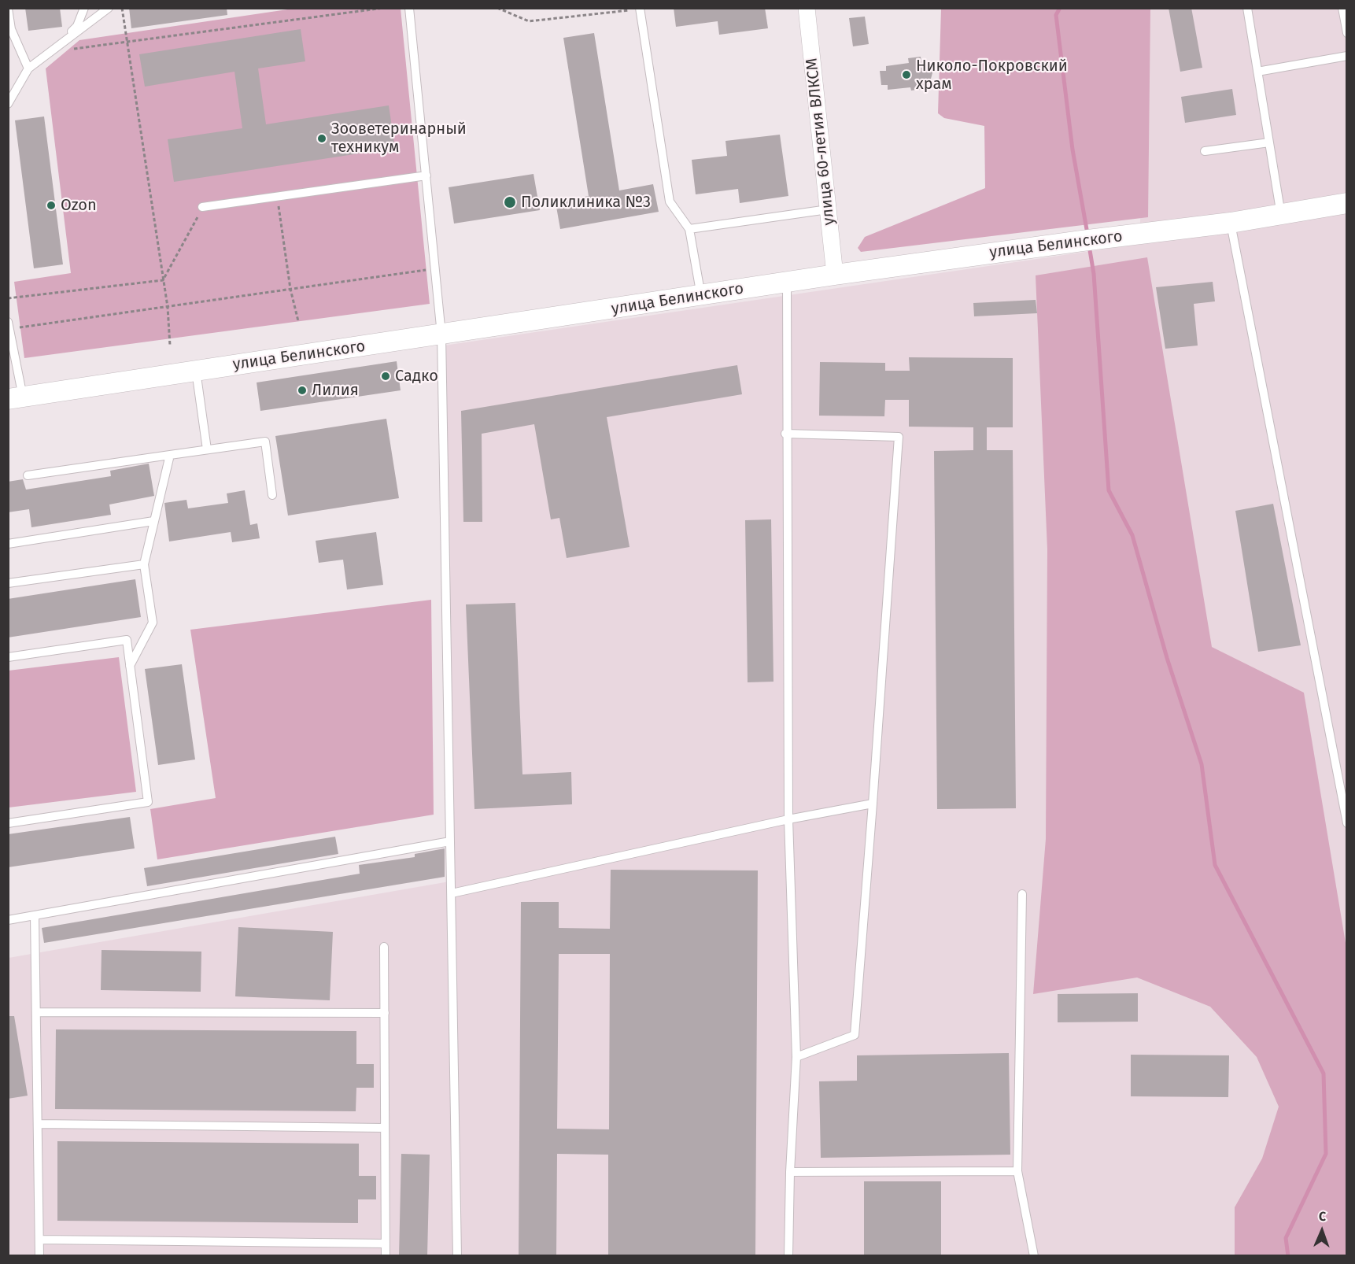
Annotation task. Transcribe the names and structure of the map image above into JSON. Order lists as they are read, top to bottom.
{
  "streets": {
    "street": ["улица 60-летия ВЛКСМ", "улица Белинского"]
  },
  "crossings": [
    ["улица 60-летия ВЛКСМ", "улица Белинского"]
  ],
  "places": [
    "Николо-Покровский храм",
    "Зооветеринарный техникум",
    "Поликлиника №3",
    "Ozon",
    "Садко",
    "Лилия"
  ],
  "north": "top"
}
